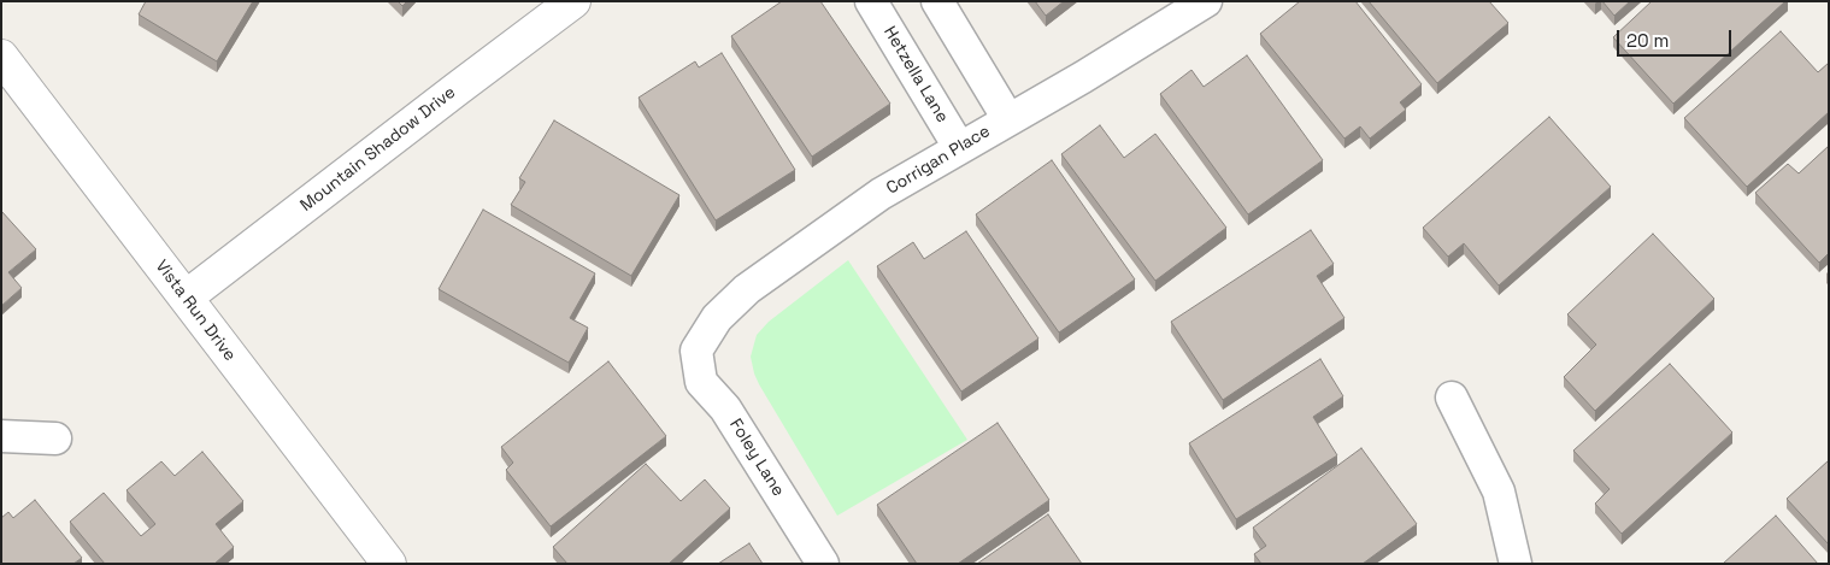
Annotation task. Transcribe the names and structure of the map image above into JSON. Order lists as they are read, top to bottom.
{
  "streets": {
    "street": [
      "Hetzella Lane",
      "Mountain Shadow Drive",
      "Corrigan Place",
      "Vista Run Drive",
      "Foley Lane"
    ]
  },
  "crossings": [
    ["Hetzella Lane", "Corrigan Place"],
    ["Mountain Shadow Drive", "Vista Run Drive"],
    ["Corrigan Place", "Foley Lane"]
  ],
  "scale_bar": "20 m"
}
